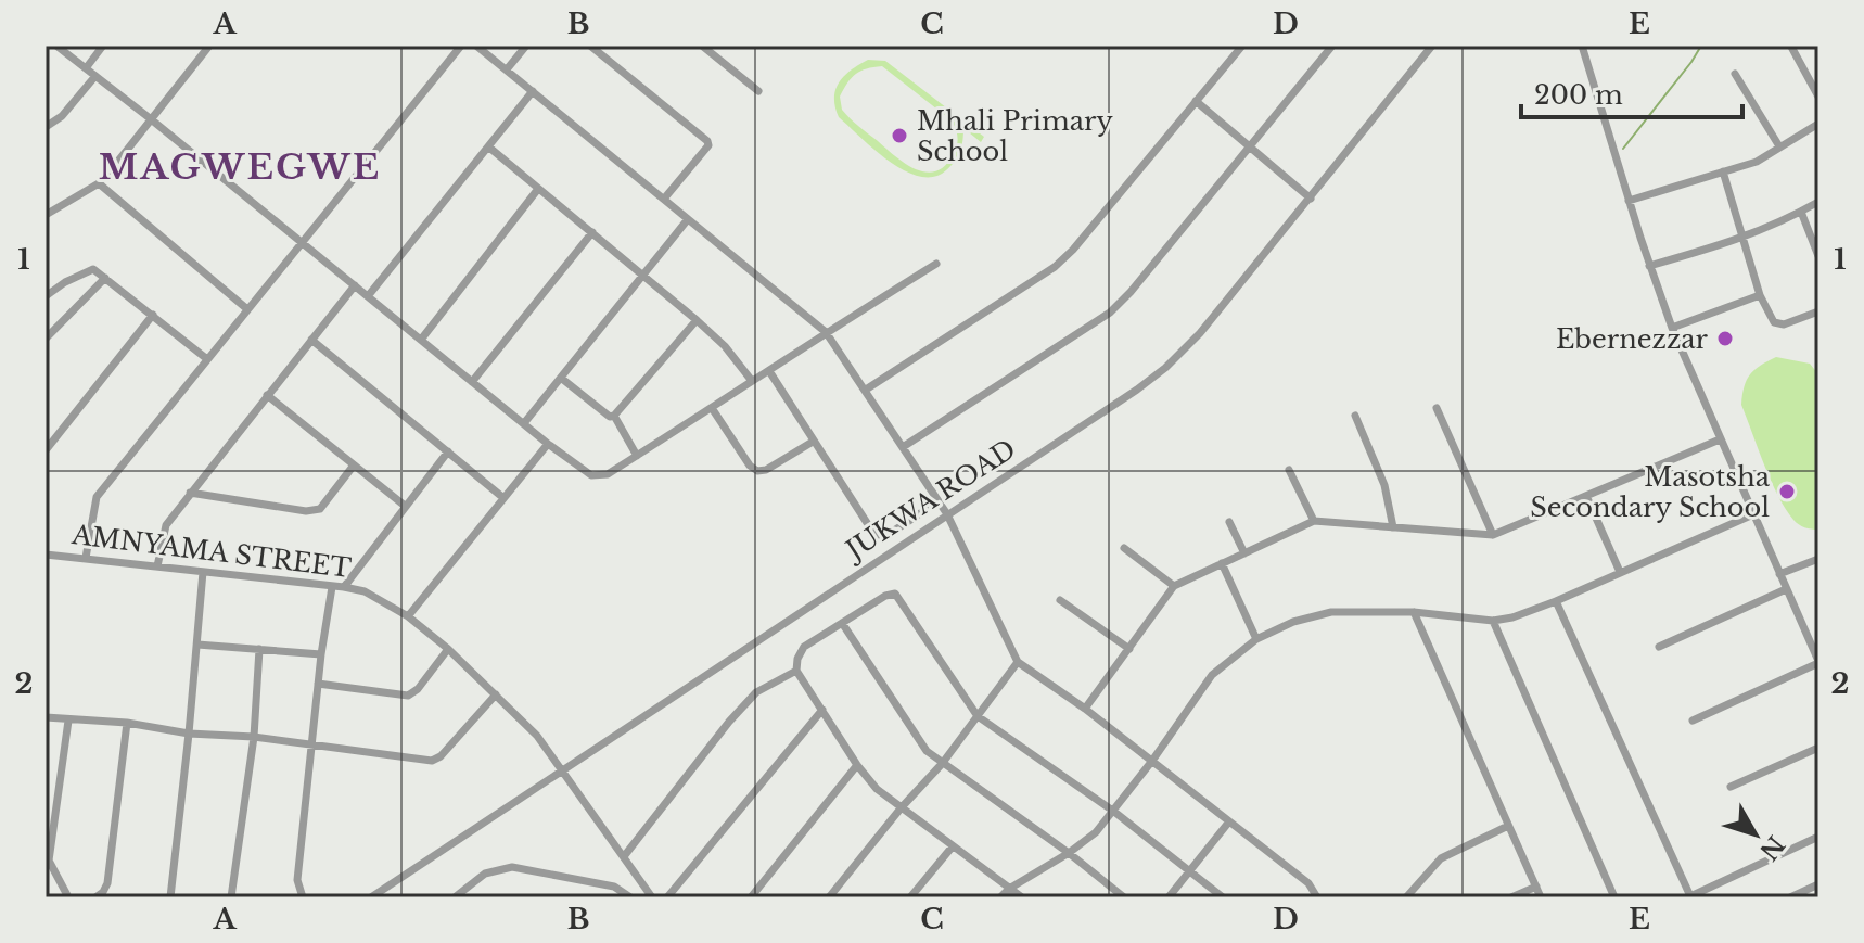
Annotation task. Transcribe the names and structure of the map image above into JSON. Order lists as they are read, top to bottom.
{
  "streets": {
    "street": ["JUKWA ROAD", "AMNYAMA STREET"]
  },
  "crossings": [
    ["JUKWA ROAD", "AMNYAMA STREET"]
  ],
  "districts": ["MAGWEGWE"],
  "places": ["Mhali Primary School", "Ebernezzar", "Masotsha Secondary School"],
  "scale_bar": "200 m",
  "north": "bottom right",
  "grid": {
    "columns": [
      "A",
      "B",
      "C",
      "D",
      "E"
    ],
    "rows": ["1", "2"]
  }
}
